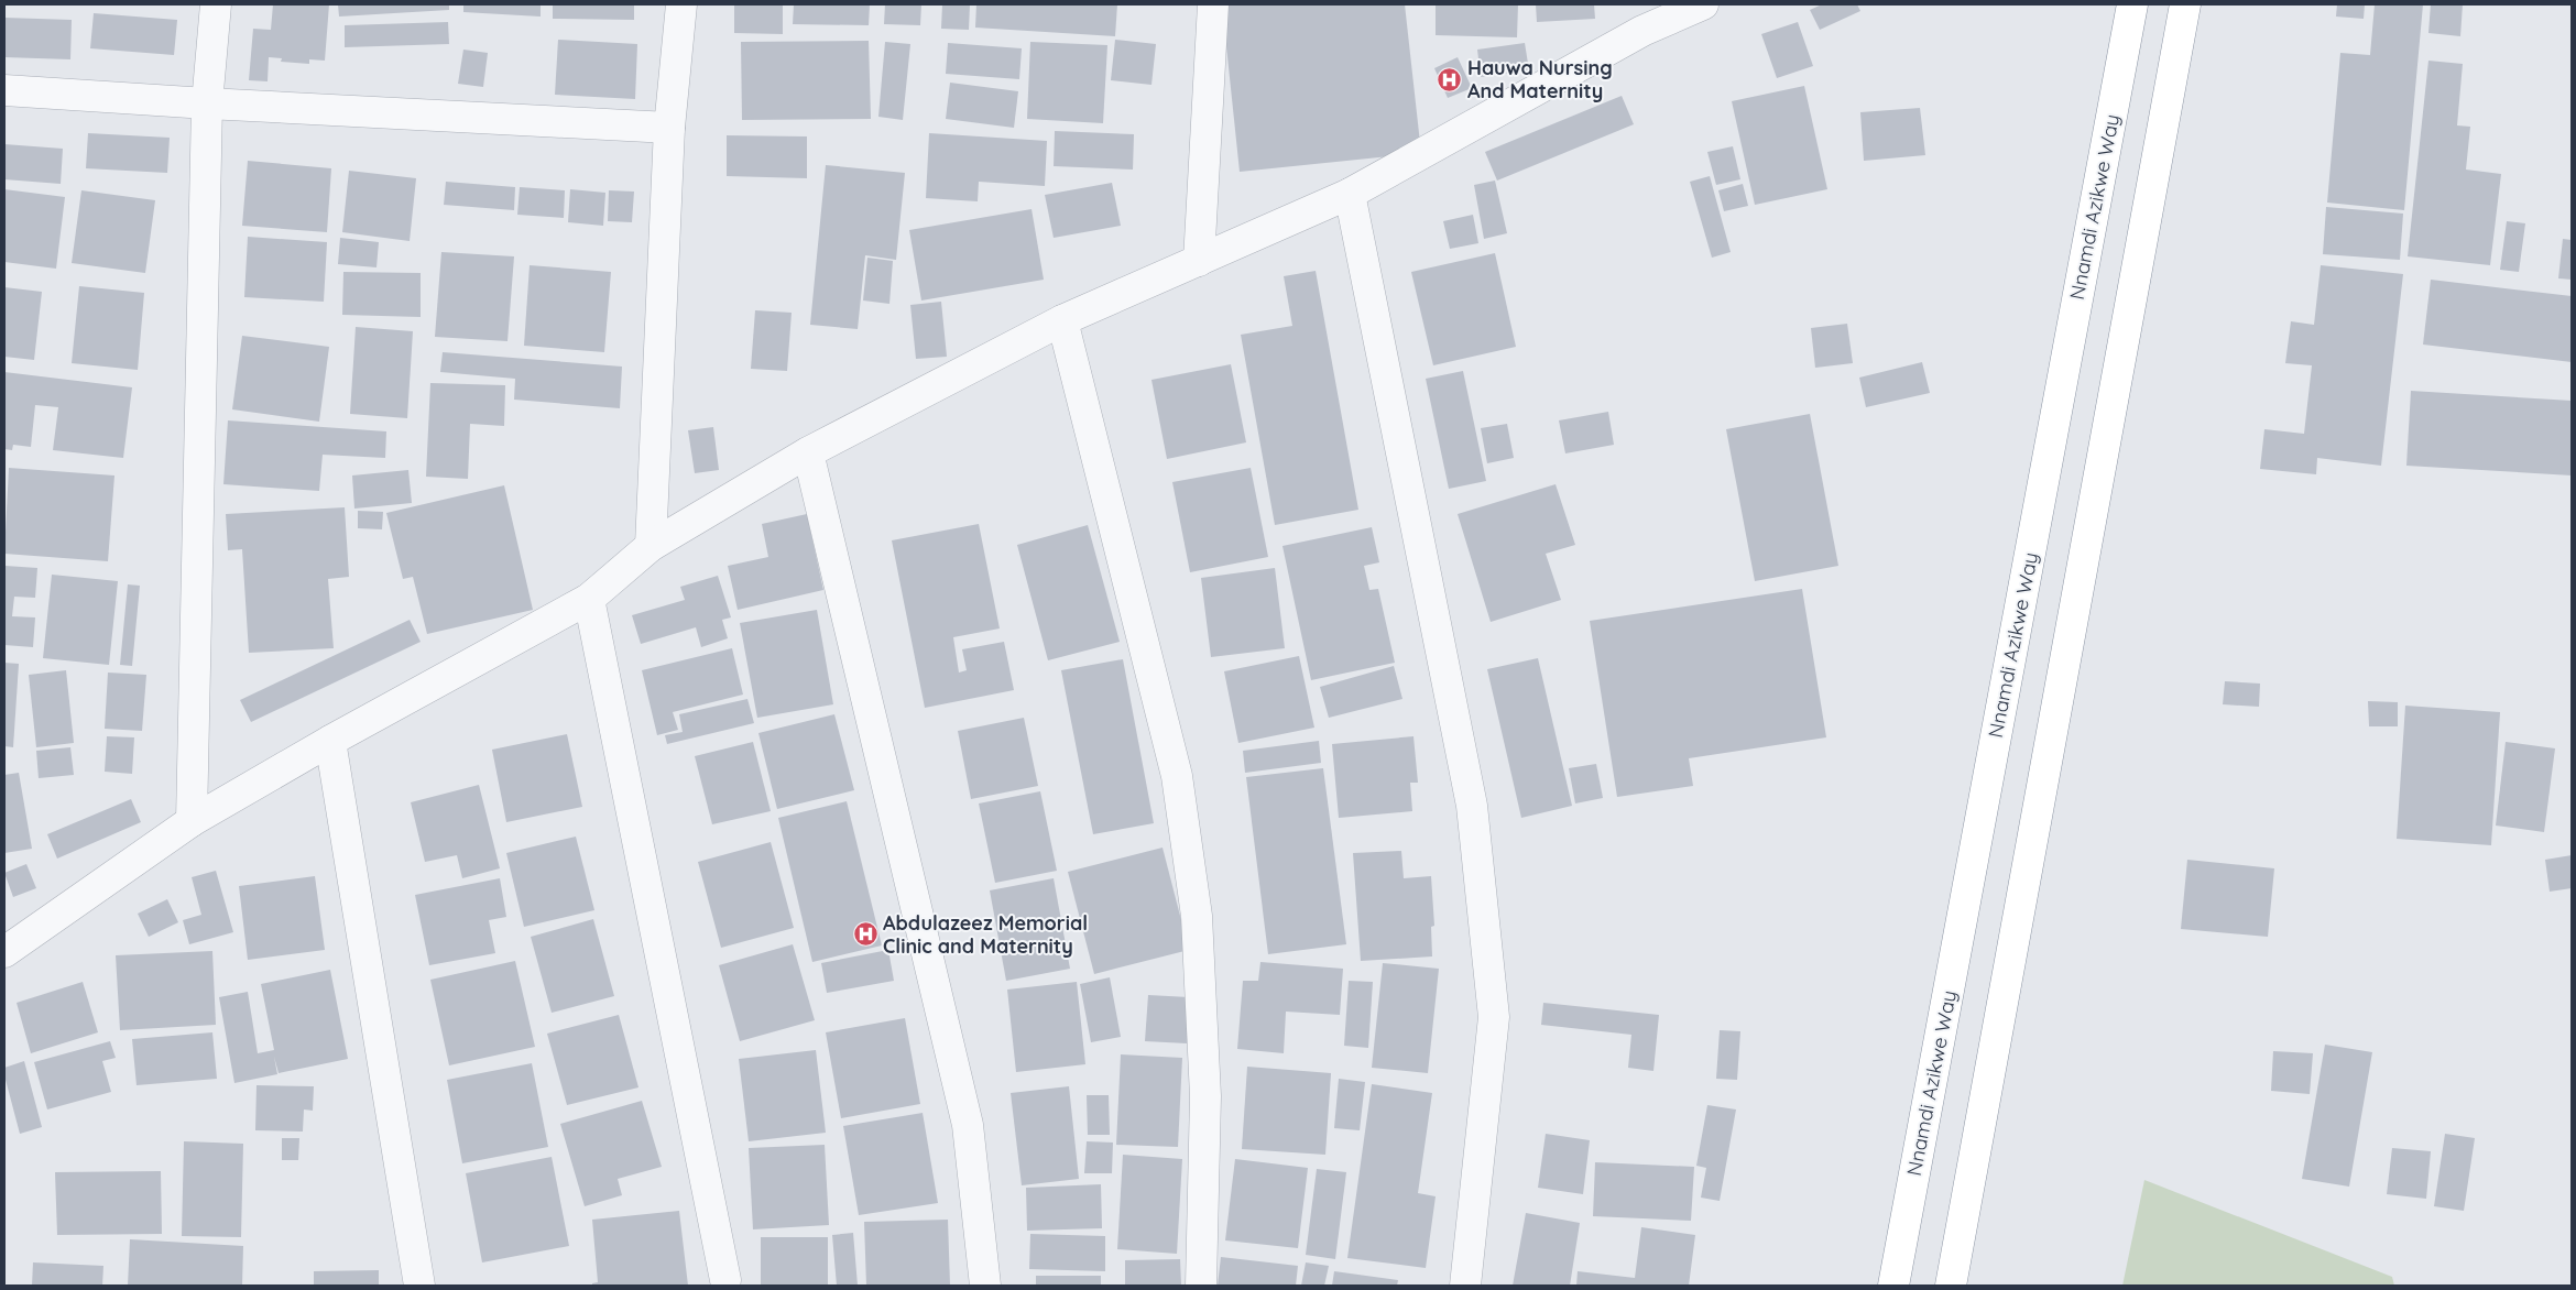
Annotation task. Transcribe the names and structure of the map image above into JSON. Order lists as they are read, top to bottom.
{
  "streets": {
    "highway": ["Nnamdi Azikwe Way"]
  },
  "places": {
    "hospital": ["Hauwa Nursing And Maternity", "Abdulazeez Memorial Clinic and Maternity"]
  }
}
